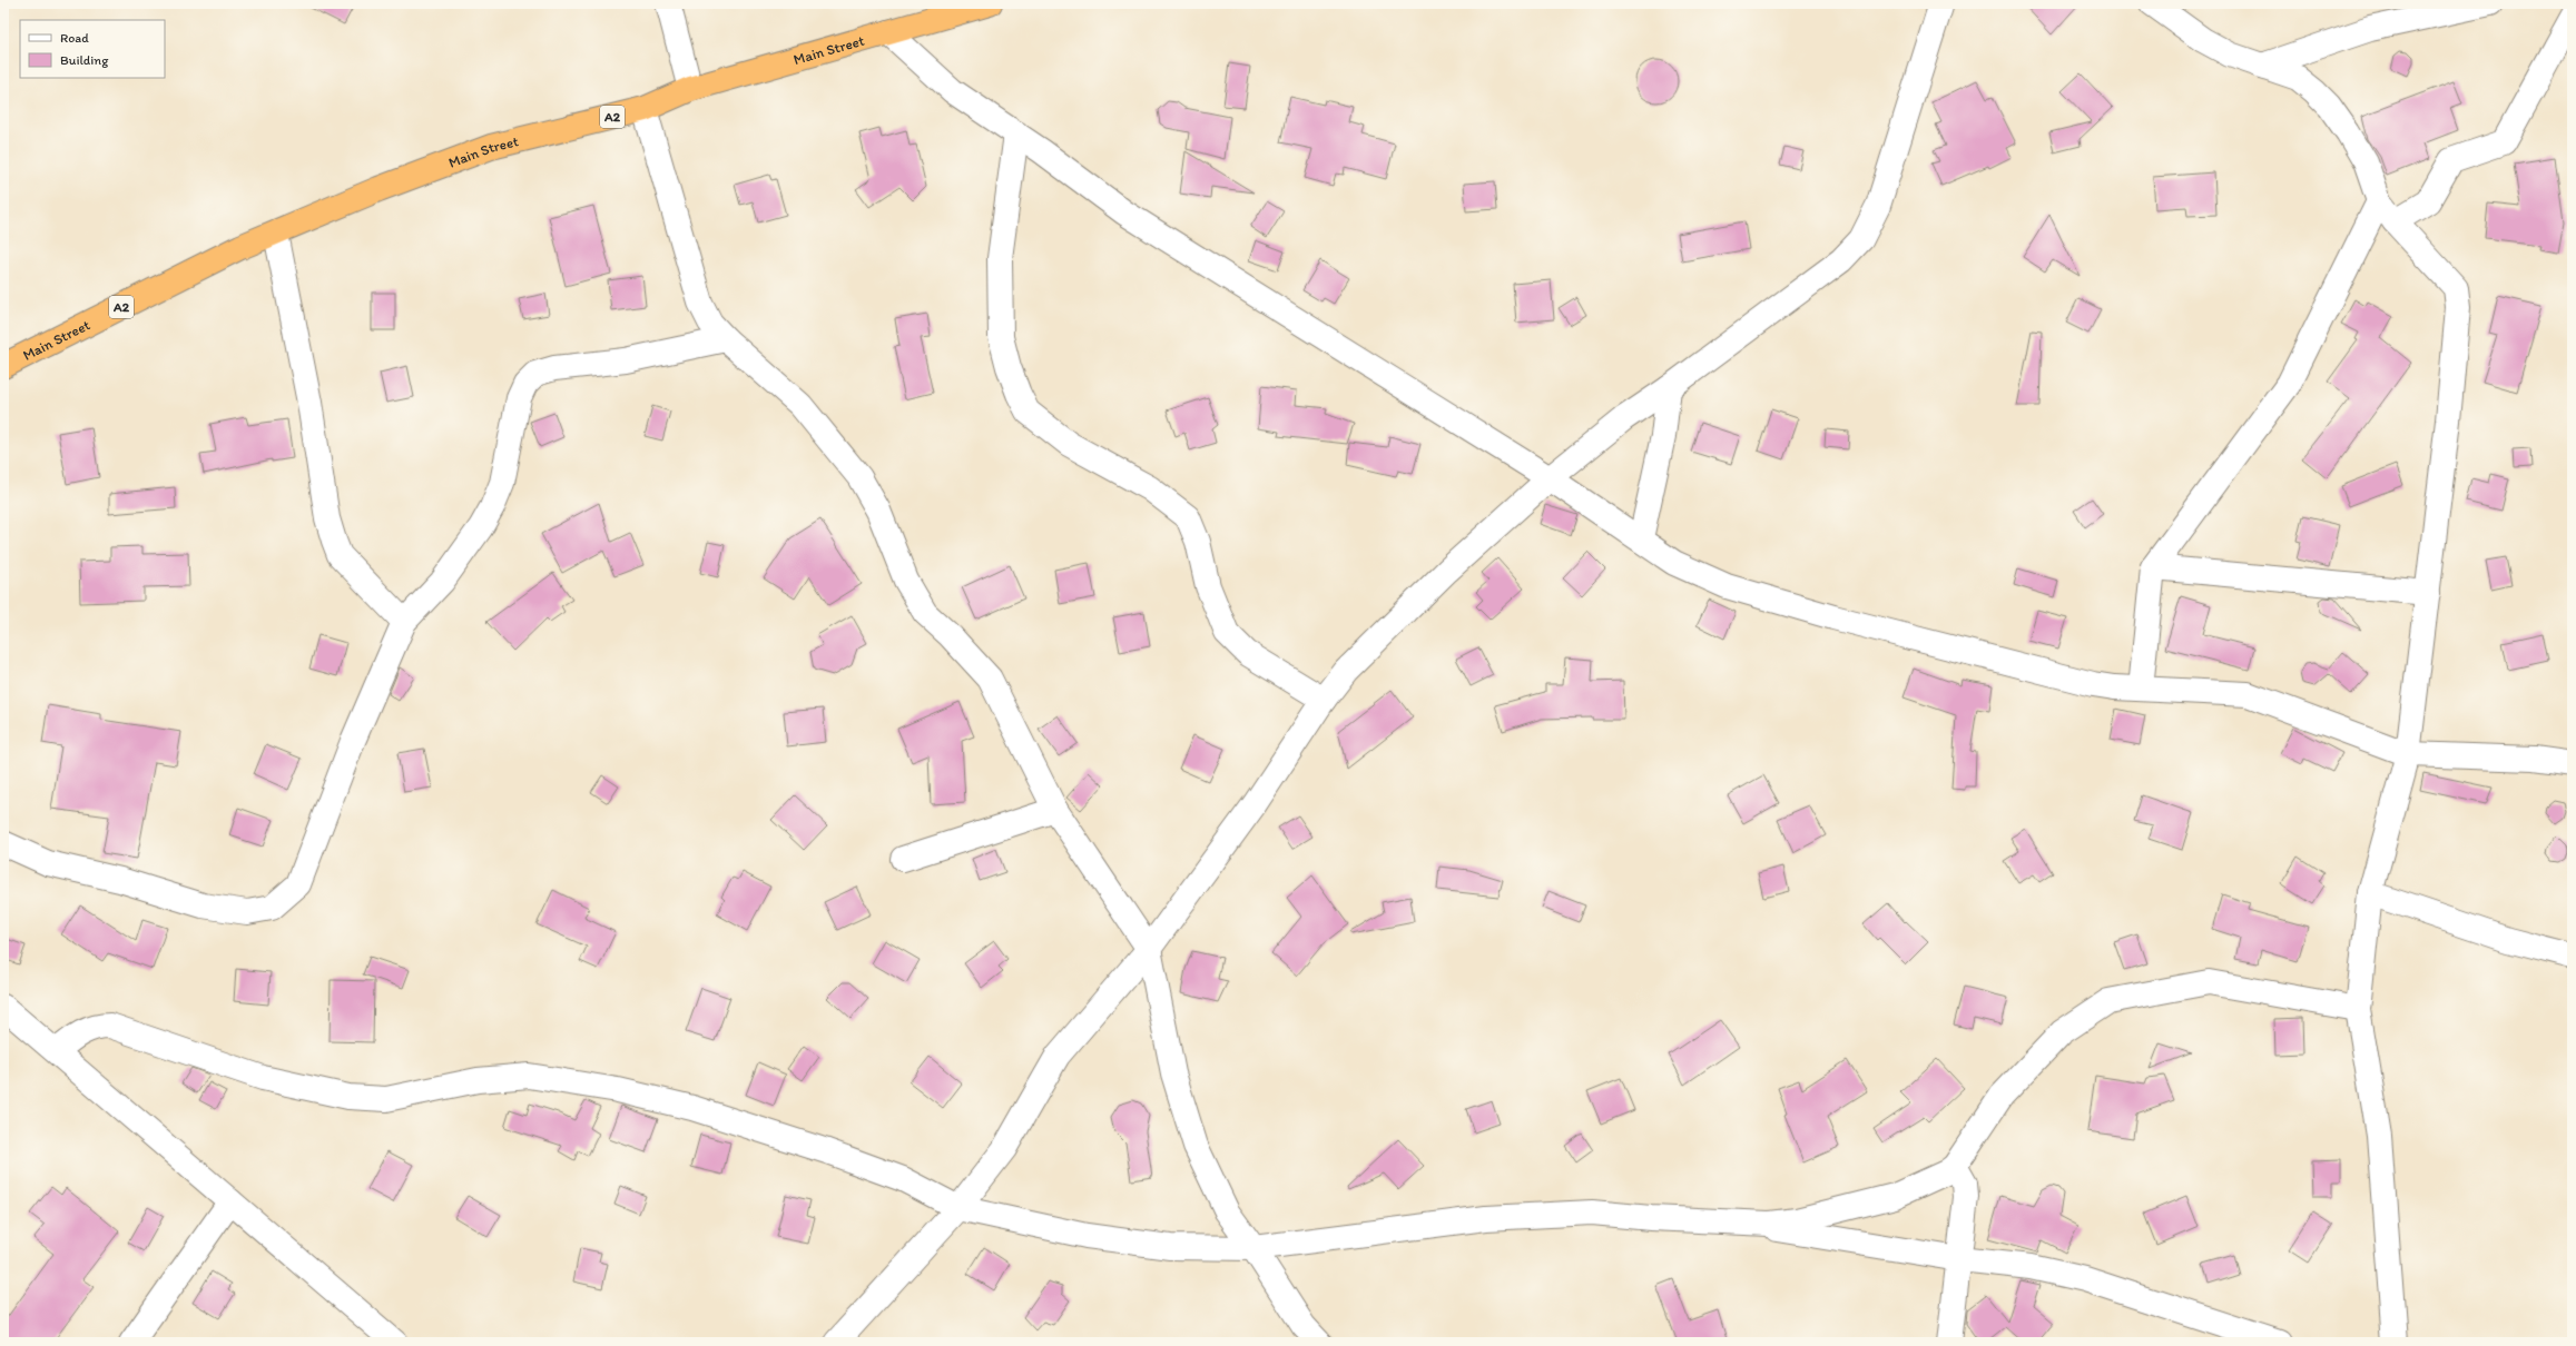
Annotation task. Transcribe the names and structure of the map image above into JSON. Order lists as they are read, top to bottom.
{
  "streets": {
    "highway": ["Main Street", "A2"]
  },
  "legend": ["Road", "Building"]
}
